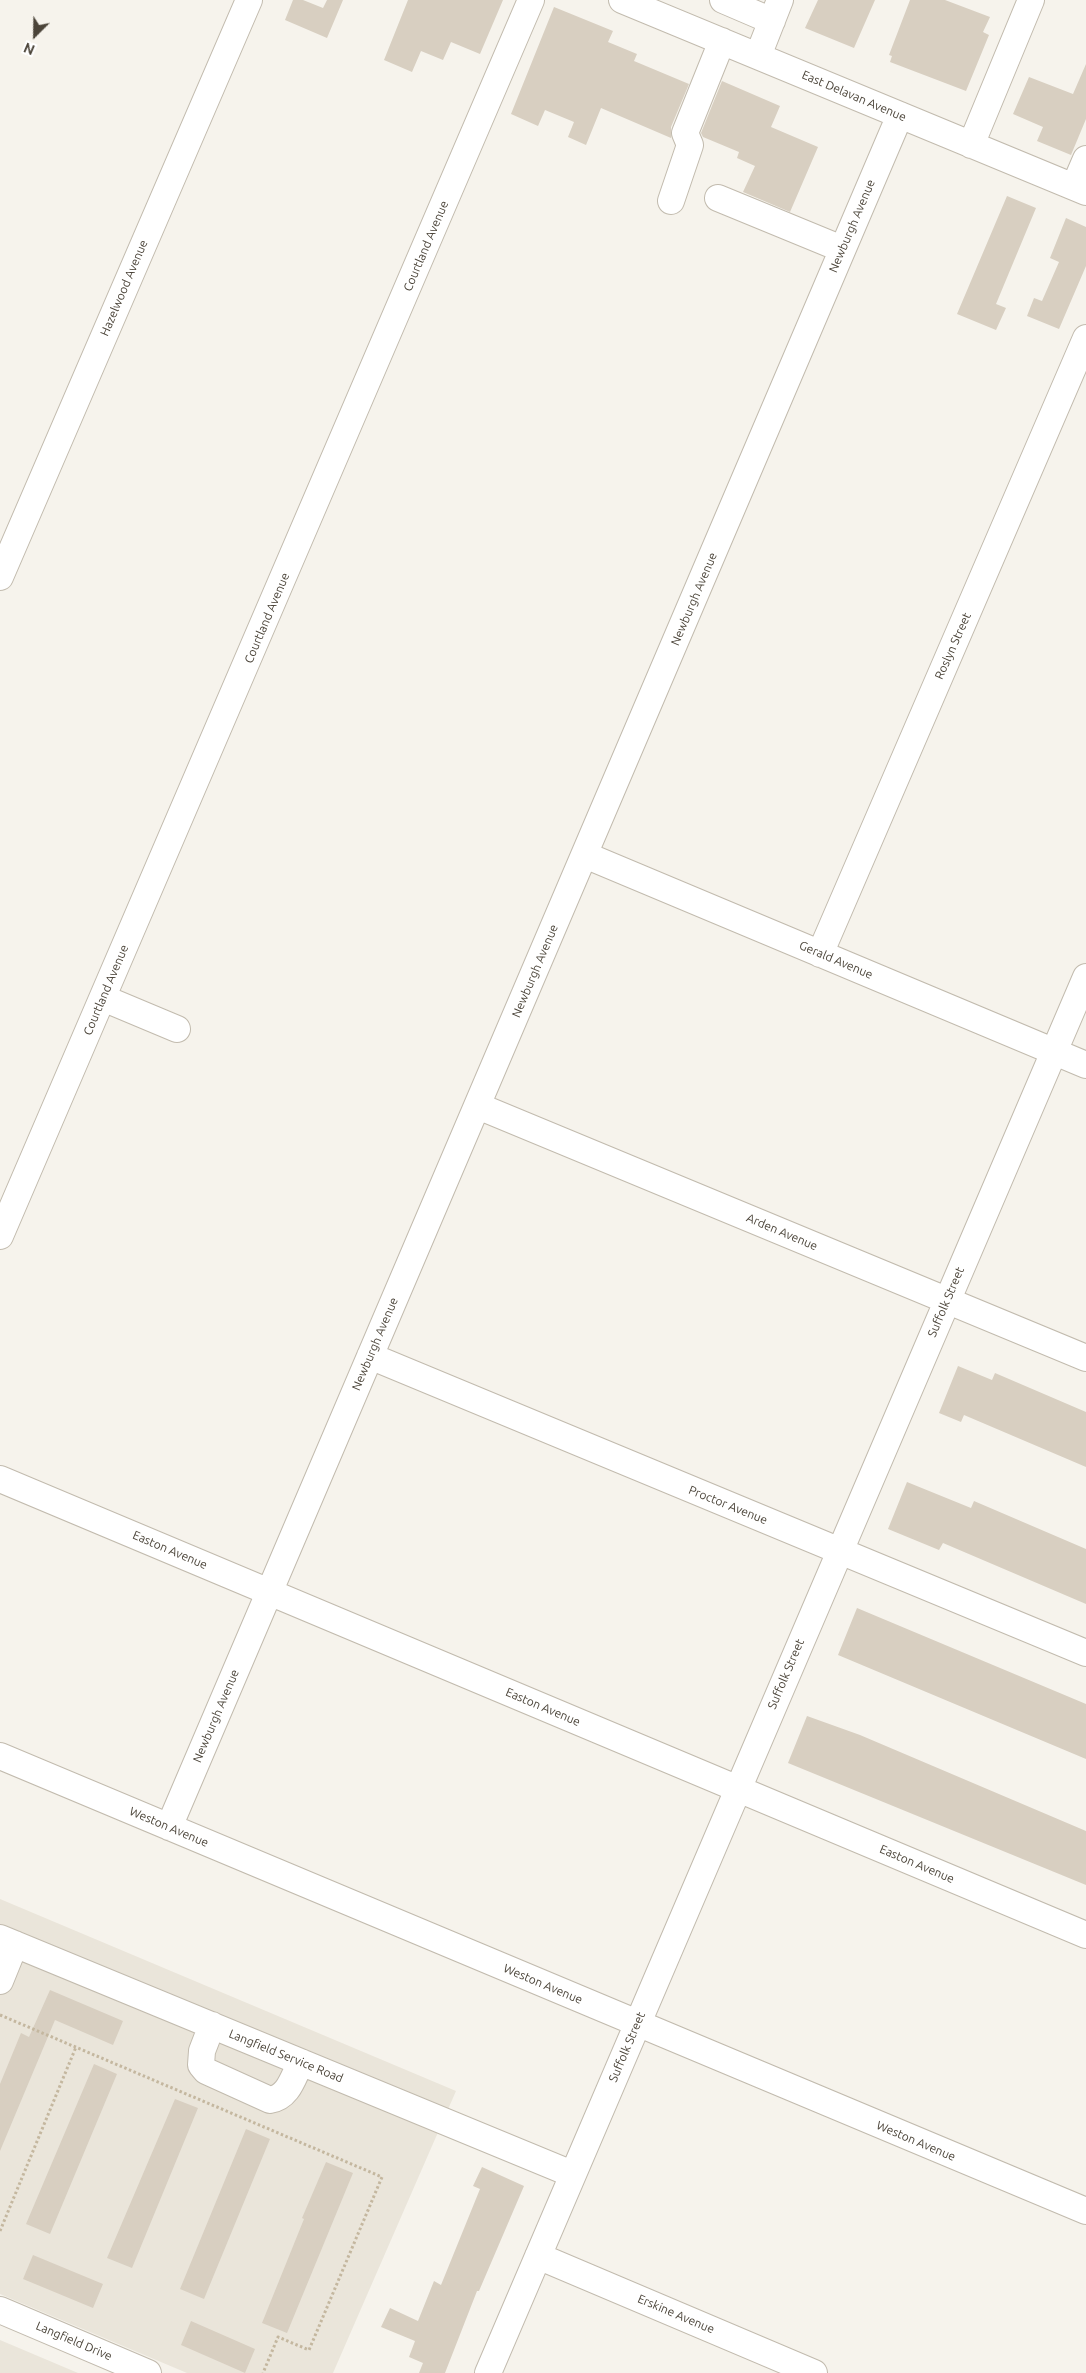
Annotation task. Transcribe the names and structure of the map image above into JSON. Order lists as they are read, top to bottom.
{
  "streets": {
    "street": [
      "East Delavan Avenue",
      "Newburgh Avenue",
      "Courtland Avenue",
      "Hazelwood Avenue",
      "Roslyn Street",
      "Gerald Avenue",
      "Arden Avenue",
      "Suffolk Street",
      "Proctor Avenue",
      "Easton Avenue",
      "Weston Avenue",
      "Langfield Service Road",
      "Erskine Avenue",
      "Langfield Drive"
    ]
  },
  "crossings": [
    ["East Delavan Avenue", "Newburgh Avenue"],
    ["Newburgh Avenue", "Gerald Avenue"],
    ["Newburgh Avenue", "Arden Avenue"],
    ["Newburgh Avenue", "Proctor Avenue"],
    ["Newburgh Avenue", "Easton Avenue"],
    ["Newburgh Avenue", "Weston Avenue"],
    ["Roslyn Street", "Gerald Avenue"],
    ["Gerald Avenue", "Suffolk Street"],
    ["Arden Avenue", "Suffolk Street"],
    ["Suffolk Street", "Proctor Avenue"],
    ["Suffolk Street", "Easton Avenue"],
    ["Suffolk Street", "Weston Avenue"],
    ["Suffolk Street", "Langfield Service Road"],
    ["Suffolk Street", "Erskine Avenue"]
  ],
  "north": "bottom left"
}
